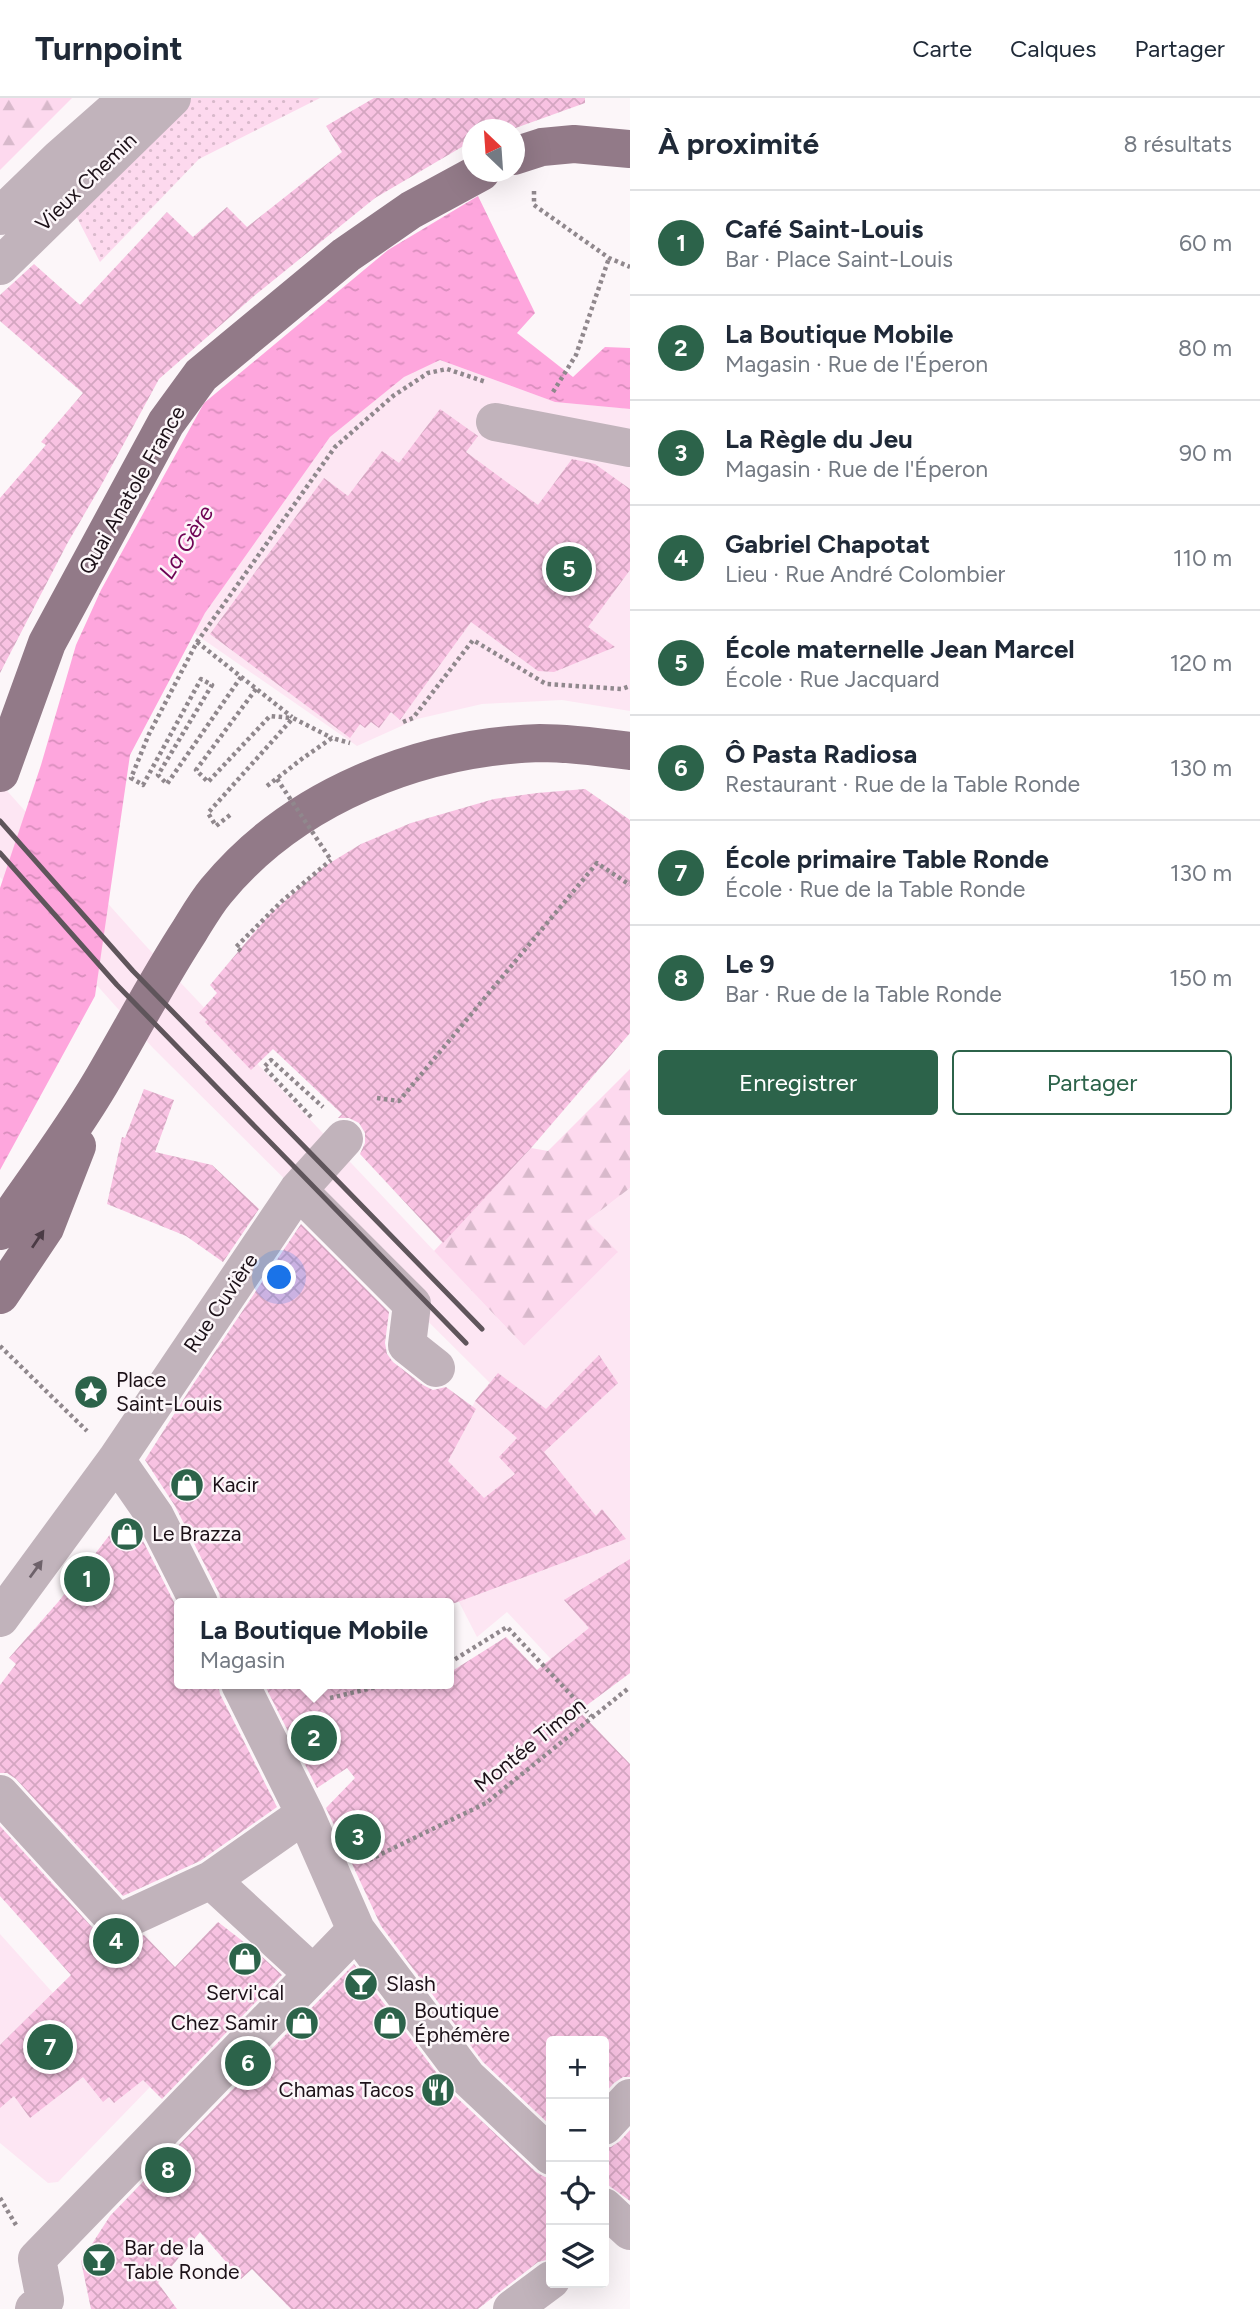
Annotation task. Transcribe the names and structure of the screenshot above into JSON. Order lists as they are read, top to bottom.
{
  "streets": {
    "main road": ["Quai Anatole France"],
    "street": ["Vieux Chemin", "Rue Cuvière"],
    "path": ["Montée Timon"]
  },
  "water": ["La Gère"],
  "places": {
    "place": ["Place Saint-Louis"],
    "shop": [
      "Kacir",
      "Le Brazza",
      "Servi'cal",
      "Chez Samir",
      "Boutique Éphémère"
    ],
    "bar": ["Slash", "Bar de la Table Ronde"],
    "restaurant": ["Chamas Tacos"]
  },
  "north": "top left",
  "page": {
    "header": "Turnpoint",
    "nav": ["Carte", "Calques", "Partager"],
    "heading": ["À proximité", "8 résultats"],
    "list": [
      {
        "mark": "1",
        "name": "Café Saint-Louis",
        "note": "Bar · Place Saint-Louis",
        "value": "60 m"
      },
      {
        "mark": "2",
        "name": "La Boutique Mobile",
        "note": "Magasin · Rue de l'Éperon",
        "value": "80 m"
      },
      {
        "mark": "3",
        "name": "La Règle du Jeu",
        "note": "Magasin · Rue de l'Éperon",
        "value": "90 m"
      },
      {
        "mark": "4",
        "name": "Gabriel Chapotat",
        "note": "Lieu · Rue André Colombier",
        "value": "110 m"
      },
      {
        "mark": "5",
        "name": "École maternelle Jean Marcel",
        "note": "École · Rue Jacquard",
        "value": "120 m"
      },
      {
        "mark": "6",
        "name": "Ô Pasta Radiosa",
        "note": "Restaurant · Rue de la Table Ronde",
        "value": "130 m"
      },
      {
        "mark": "7",
        "name": "École primaire Table Ronde",
        "note": "École · Rue de la Table Ronde",
        "value": "130 m"
      },
      {
        "mark": "8",
        "name": "Le 9",
        "note": "Bar · Rue de la Table Ronde",
        "value": "150 m"
      }
    ],
    "pins": [
      "5",
      "1",
      "2",
      "3",
      "4",
      "7",
      "6",
      "8"
    ],
    "buttons": ["Enregistrer", "Partager"],
    "popup": ["La Boutique Mobile", "Magasin"],
    "map_buttons": ["+", "−"]
  }
}
